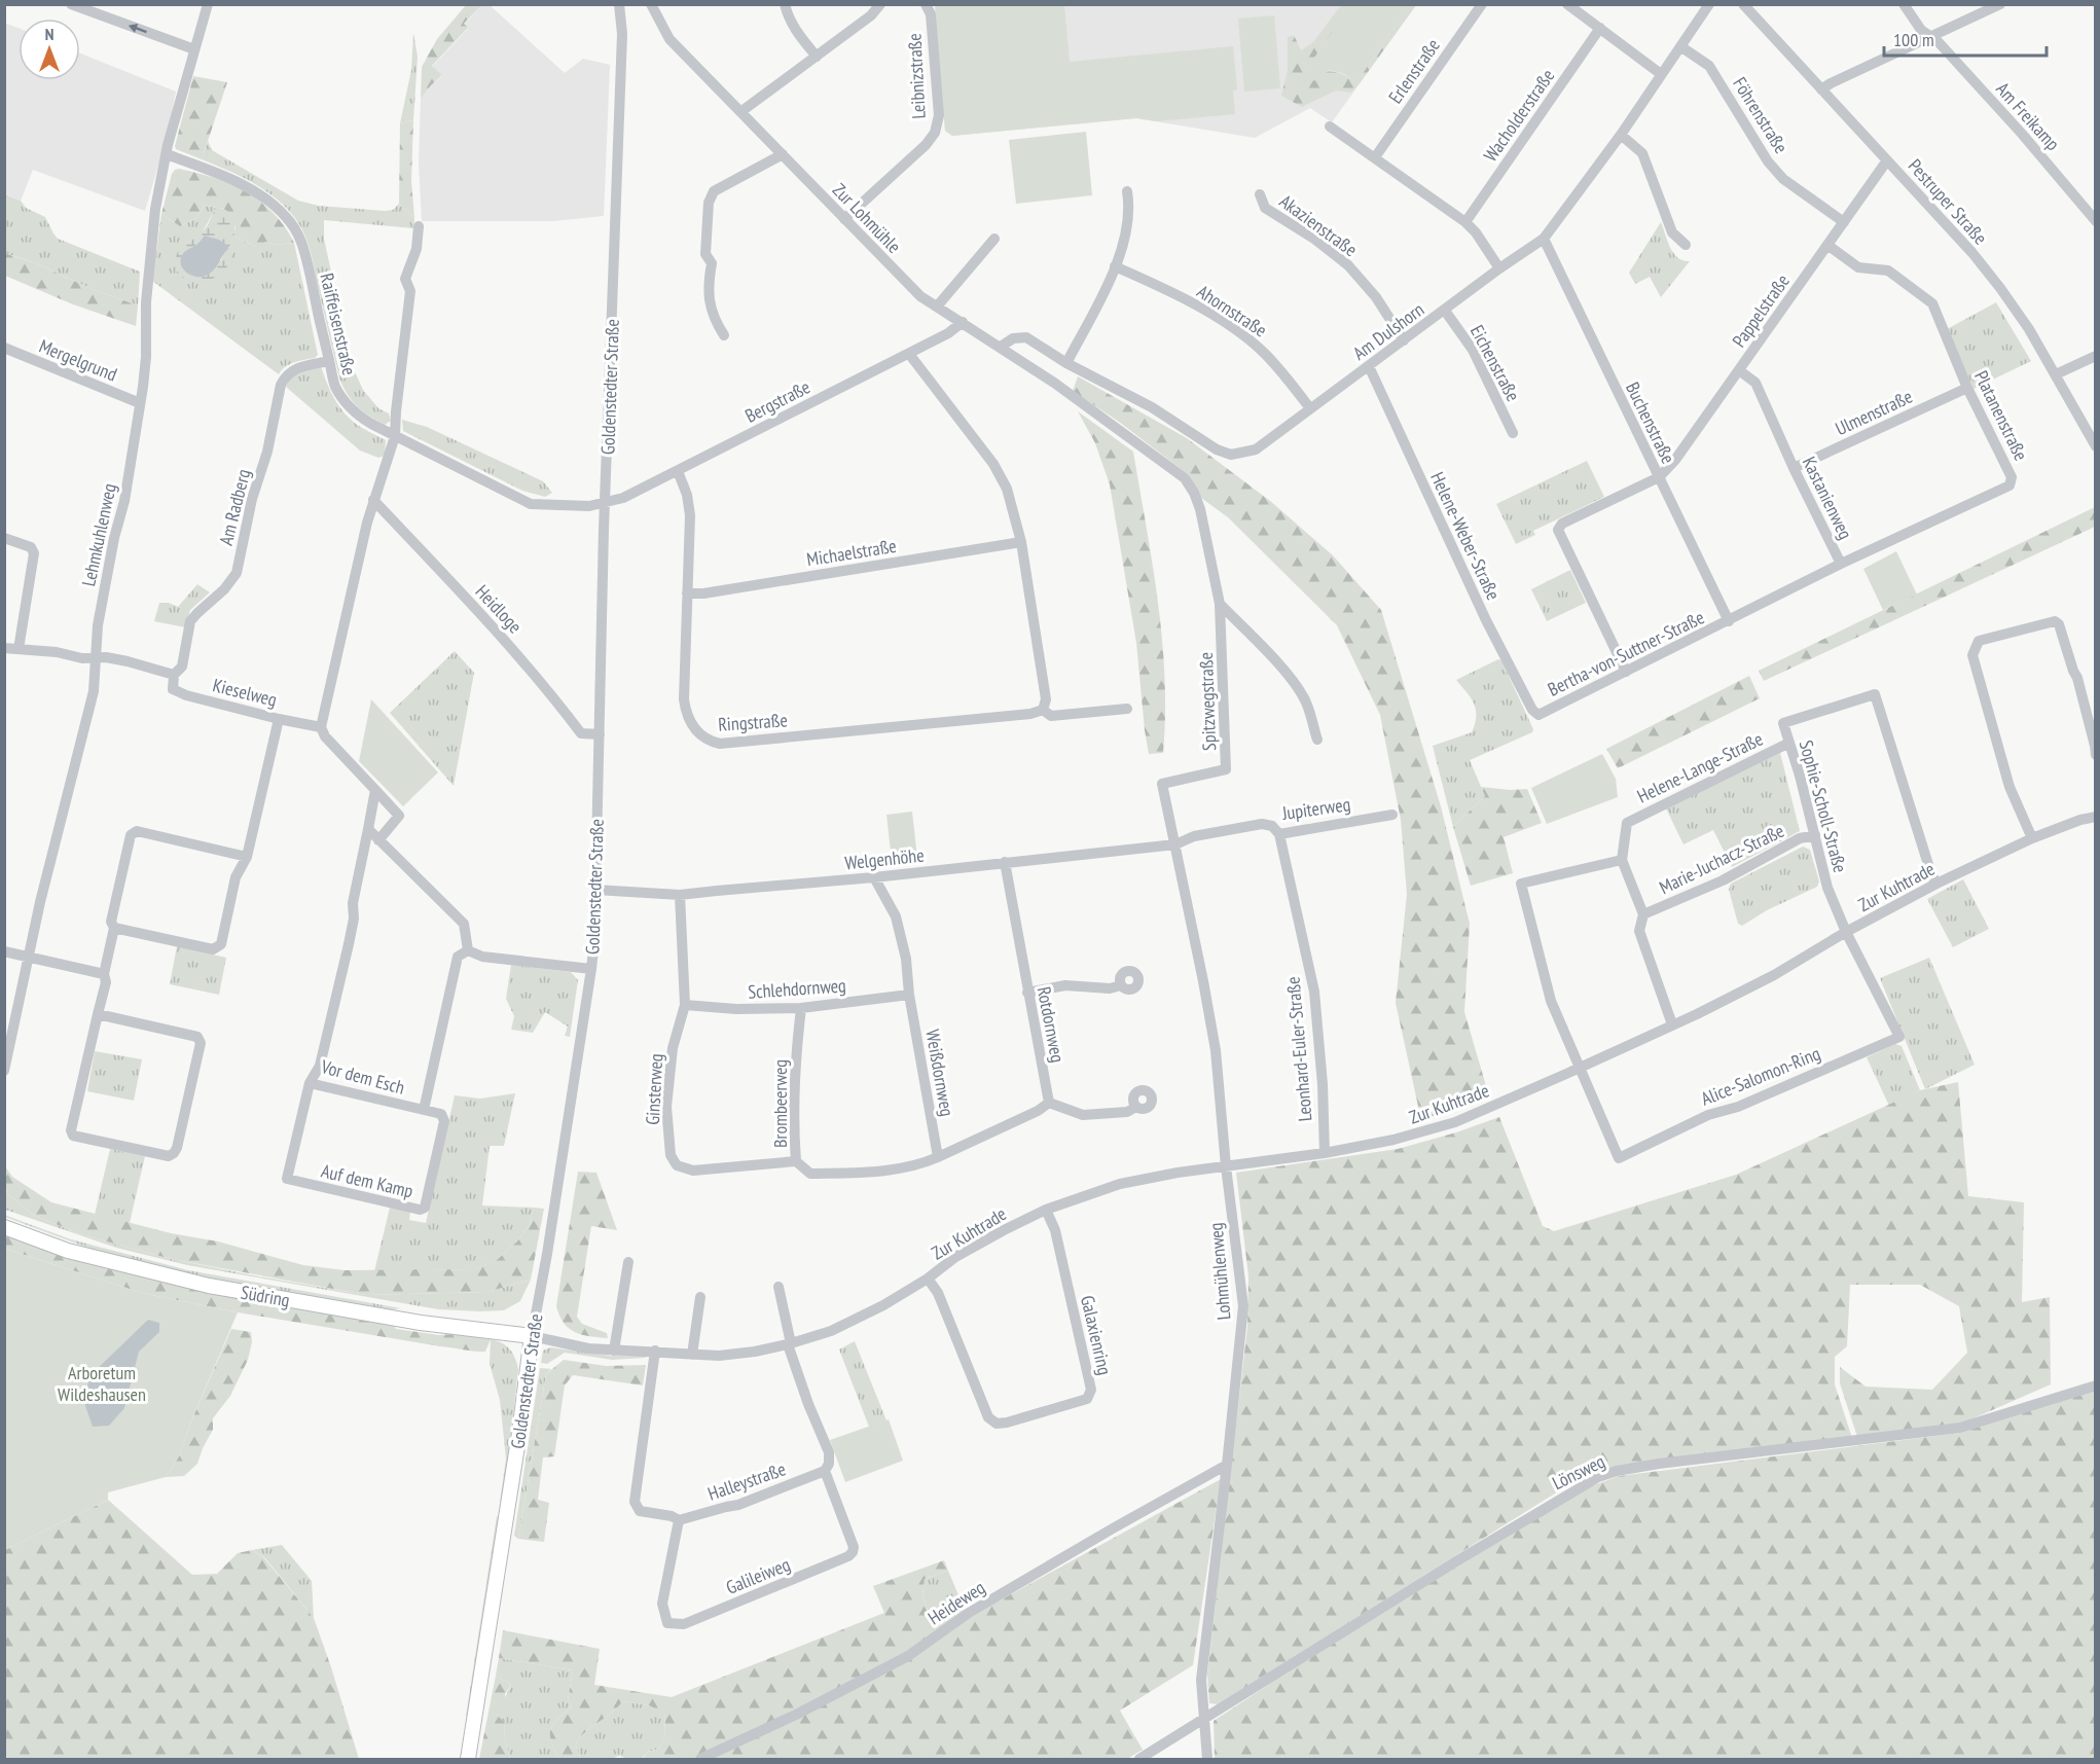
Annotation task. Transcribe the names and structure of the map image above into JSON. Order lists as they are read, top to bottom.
{
  "streets": {
    "main road": ["Goldenstedter Straße", "Südring"],
    "street": [
      "Erlenstraße",
      "Leibnizstraße",
      "Wacholderstraße",
      "Föhrenstraße",
      "Am Freikamp",
      "Pestruper Straße",
      "Zur Lohmühle",
      "Akazienstraße",
      "Ahornstraße",
      "Pappelstraße",
      "Raiffeisenstraße",
      "Am Dulshorn",
      "Mergelgrund",
      "Eichenstraße",
      "Bergstraße",
      "Ulmenstraße",
      "Platanenstraße",
      "Buchenstraße",
      "Kastanienweg",
      "Am Radberg",
      "Lehmkuhlenweg",
      "Helene-Weber-Straße",
      "Michaelstraße",
      "Heidloge",
      "Bertha-von-Suttner-Straße",
      "Kieselweg",
      "Spitzwegstraße",
      "Ringstraße",
      "Helene-Lange-Straße",
      "Sophie-Scholl-Straße",
      "Jupiterweg",
      "Welgenhöhe",
      "Marie-Juchacz-Straße",
      "Zur Kuhtrade",
      "Schlehdornweg",
      "Rotdornweg",
      "Leonhard-Euler-Straße",
      "Weißdornweg",
      "Alice-Salomon-Ring",
      "Vor dem Esch",
      "Ginsterweg",
      "Brombeerweg",
      "Auf dem Kamp",
      "Lohmühlenweg",
      "Galaxienring",
      "Lönsweg",
      "Halleystraße",
      "Galileiweg",
      "Heideweg"
    ]
  },
  "crossings": [
    ["Leibnizstraße", "Zur Lohmühle"],
    ["Föhrenstraße", "Pappelstraße"],
    ["Föhrenstraße", "Am Dulshorn"],
    ["Pestruper Straße", "Pappelstraße"],
    ["Zur Lohmühle", "Am Dulshorn"],
    ["Zur Lohmühle", "Bergstraße"],
    ["Zur Lohmühle", "Spitzwegstraße"],
    ["Akazienstraße", "Am Dulshorn"],
    ["Ahornstraße", "Am Dulshorn"],
    ["Pappelstraße", "Platanenstraße"],
    ["Pappelstraße", "Buchenstraße"],
    ["Pappelstraße", "Kastanienweg"],
    ["Raiffeisenstraße", "Goldenstedter Straße"],
    ["Raiffeisenstraße", "Bergstraße"],
    ["Raiffeisenstraße", "Am Radberg"],
    ["Raiffeisenstraße", "Lehmkuhlenweg"],
    ["Am Dulshorn", "Eichenstraße"],
    ["Am Dulshorn", "Buchenstraße"],
    ["Am Dulshorn", "Helene-Weber-Straße"],
    ["Mergelgrund", "Lehmkuhlenweg"],
    ["Goldenstedter Straße", "Bergstraße"],
    ["Goldenstedter Straße", "Heidloge"],
    ["Goldenstedter Straße", "Welgenhöhe"],
    ["Goldenstedter Straße", "Zur Kuhtrade"],
    ["Goldenstedter Straße", "Südring"],
    ["Bergstraße", "Ringstraße"],
    ["Ulmenstraße", "Platanenstraße"],
    ["Ulmenstraße", "Kastanienweg"],
    ["Platanenstraße", "Kastanienweg"],
    ["Buchenstraße", "Kastanienweg"],
    ["Buchenstraße", "Bertha-von-Suttner-Straße"],
    ["Kastanienweg", "Bertha-von-Suttner-Straße"],
    ["Am Radberg", "Kieselweg"],
    ["Helene-Weber-Straße", "Bertha-von-Suttner-Straße"],
    ["Michaelstraße", "Ringstraße"],
    ["Spitzwegstraße", "Lohmühlenweg"],
    ["Helene-Lange-Straße", "Sophie-Scholl-Straße"],
    ["Sophie-Scholl-Straße", "Marie-Juchacz-Straße"],
    ["Sophie-Scholl-Straße", "Zur Kuhtrade"],
    ["Sophie-Scholl-Straße", "Alice-Salomon-Ring"],
    ["Jupiterweg", "Welgenhöhe"],
    ["Jupiterweg", "Leonhard-Euler-Straße"],
    ["Jupiterweg", "Lohmühlenweg"],
    ["Welgenhöhe", "Rotdornweg"],
    ["Welgenhöhe", "Weißdornweg"],
    ["Welgenhöhe", "Ginsterweg"],
    ["Welgenhöhe", "Lohmühlenweg"],
    ["Zur Kuhtrade", "Leonhard-Euler-Straße"],
    ["Zur Kuhtrade", "Alice-Salomon-Ring"],
    ["Zur Kuhtrade", "Lohmühlenweg"],
    ["Zur Kuhtrade", "Südring"],
    ["Zur Kuhtrade", "Galaxienring"],
    ["Schlehdornweg", "Weißdornweg"],
    ["Schlehdornweg", "Ginsterweg"],
    ["Schlehdornweg", "Brombeerweg"],
    ["Weißdornweg", "Brombeerweg"],
    ["Vor dem Esch", "Auf dem Kamp"],
    ["Ginsterweg", "Brombeerweg"],
    ["Lohmühlenweg", "Lönsweg"],
    ["Lohmühlenweg", "Heideweg"],
    ["Halleystraße", "Galileiweg"]
  ],
  "parks": ["Arboretum Wildeshausen"],
  "scale_bar": "100 m",
  "north": "top"
}
